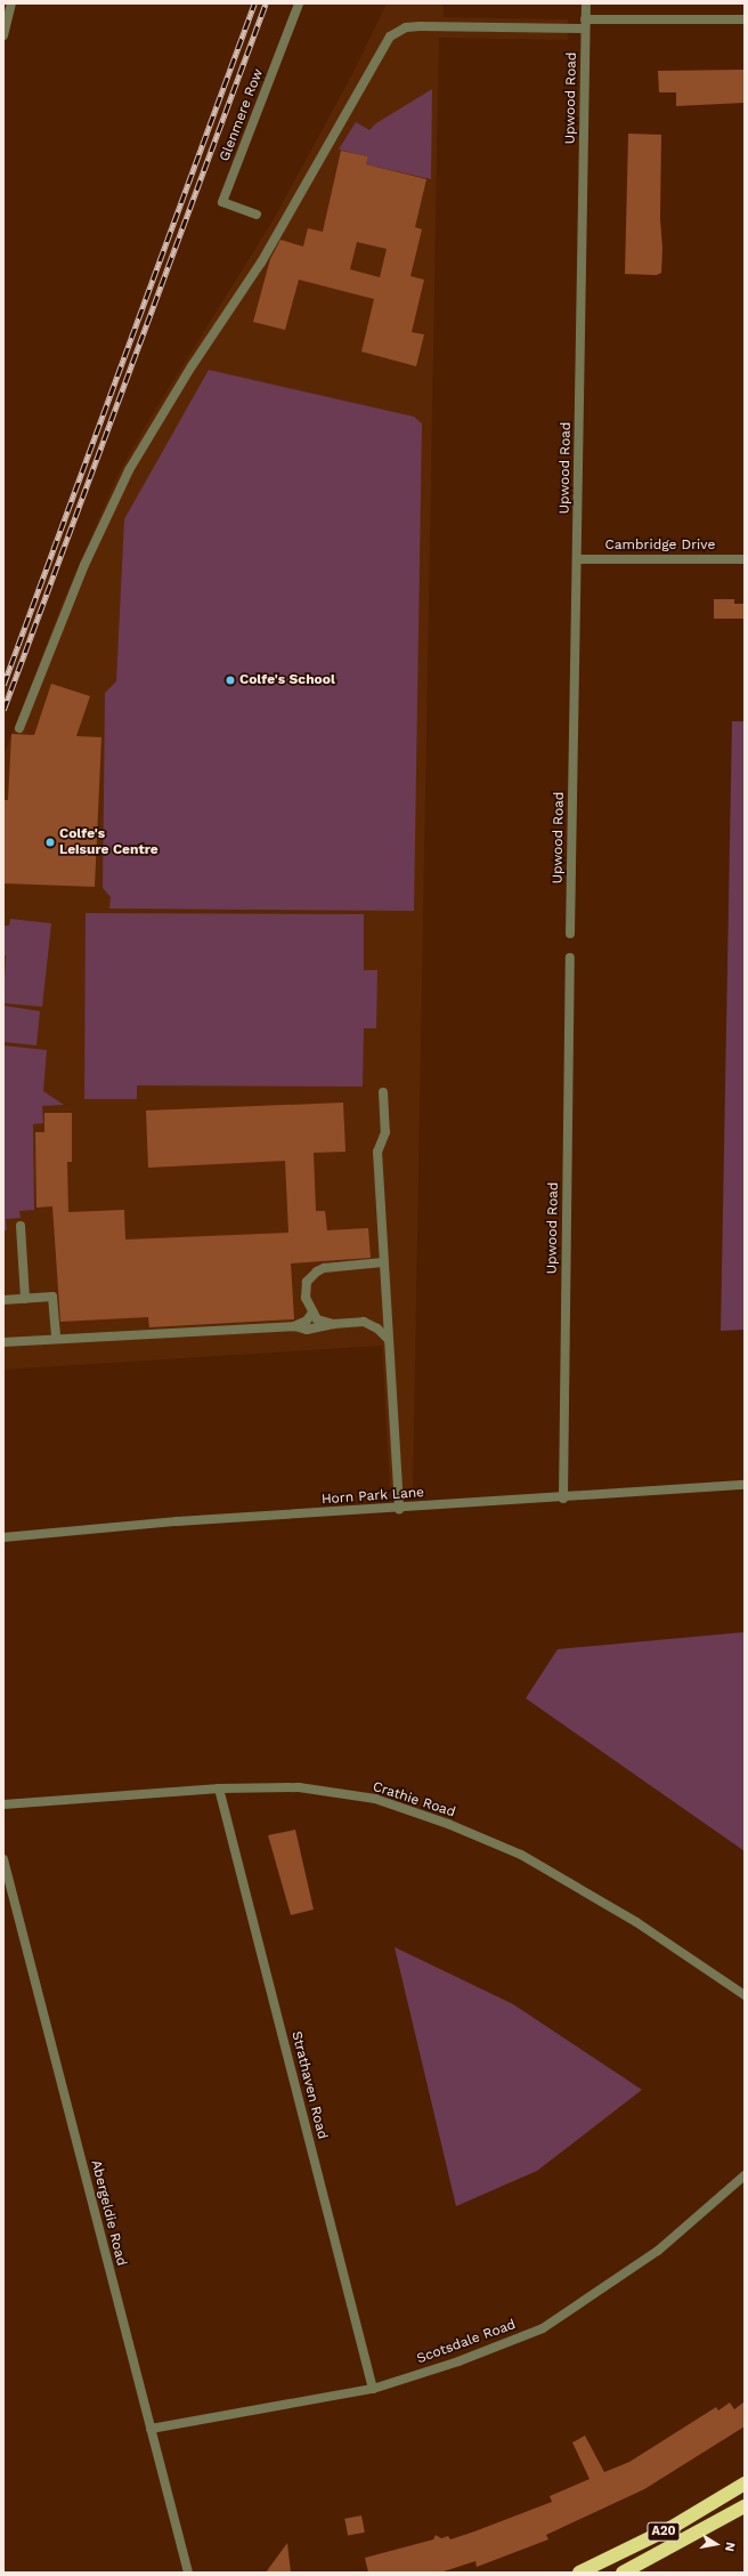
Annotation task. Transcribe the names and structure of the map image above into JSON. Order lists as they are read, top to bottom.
{
  "streets": {
    "highway": ["A20"],
    "street": [
      "Upwood Road",
      "Glenmere Row",
      "Cambridge Drive",
      "Horn Park Lane",
      "Crathie Road",
      "Strathaven Road",
      "Abergeldie Road",
      "Scotsdale Road"
    ]
  },
  "crossings": [
    ["Upwood Road", "Cambridge Drive"],
    ["Upwood Road", "Horn Park Lane"],
    ["Crathie Road", "Strathaven Road"],
    ["Strathaven Road", "Scotsdale Road"],
    ["Abergeldie Road", "Scotsdale Road"]
  ],
  "places": ["Colfe's School", "Colfe's Leisure Centre"],
  "north": "right"
}
